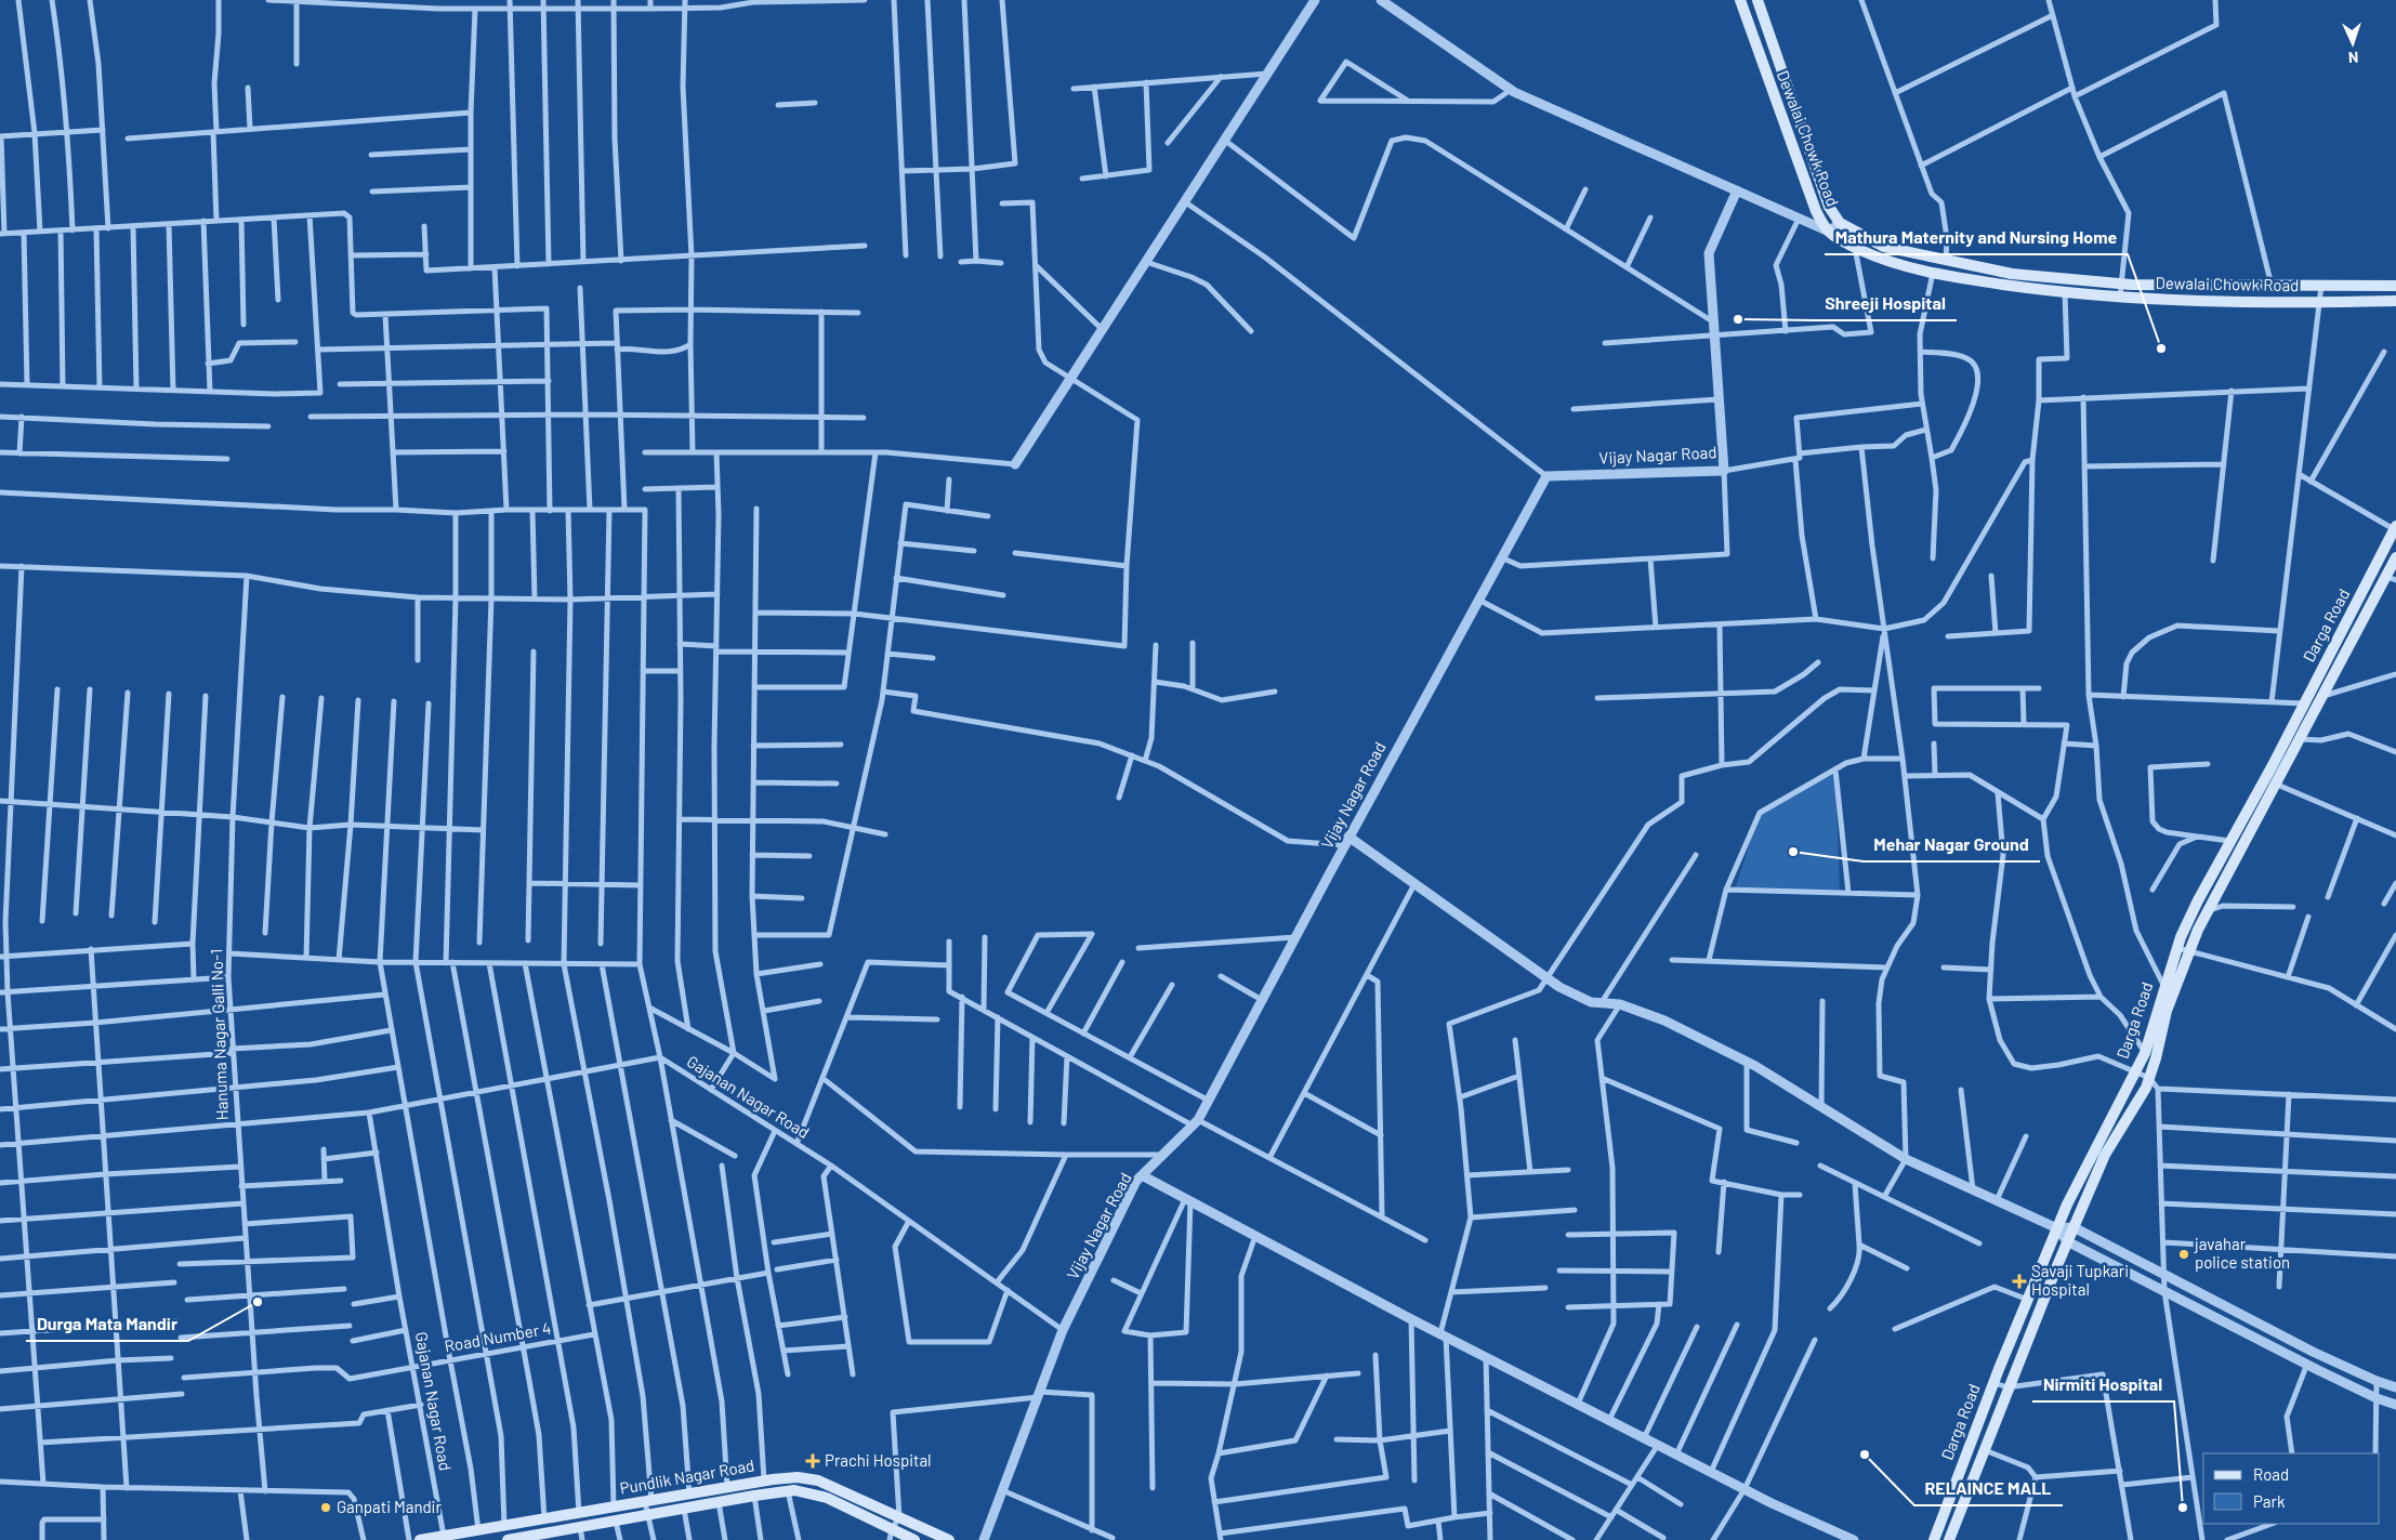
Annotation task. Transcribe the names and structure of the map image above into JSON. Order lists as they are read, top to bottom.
{
  "streets": {
    "main road": ["Dewalai Chowk Road", "Darga Road", "Pundlik Nagar Road"],
    "street": [
      "Vijay Nagar Road",
      "Hanuma Nagar Galli No-1",
      "Gajanan Nagar Road",
      "Road Number 4"
    ]
  },
  "crossings": [
    ["Vijay Nagar Road", "Gajanan Nagar Road"],
    ["Hanuma Nagar Galli No-1", "Road Number 4"],
    ["Gajanan Nagar Road", "Road Number 4"],
    ["Gajanan Nagar Road", "Pundlik Nagar Road"]
  ],
  "places": {
    "other": [
      "Shreeji Hospital",
      "Mathura Maternity and Nursing Home",
      "Mehar Nagar Ground",
      "javahar police station",
      "Durga Mata Mandir",
      "RELAINCE MALL",
      "Ganpati Mandir",
      "Nirmiti Hospital"
    ],
    "health": ["Savaji Tupkari Hospital", "Prachi Hospital"]
  },
  "legend": ["Road", "Park"],
  "north": "bottom"
}
